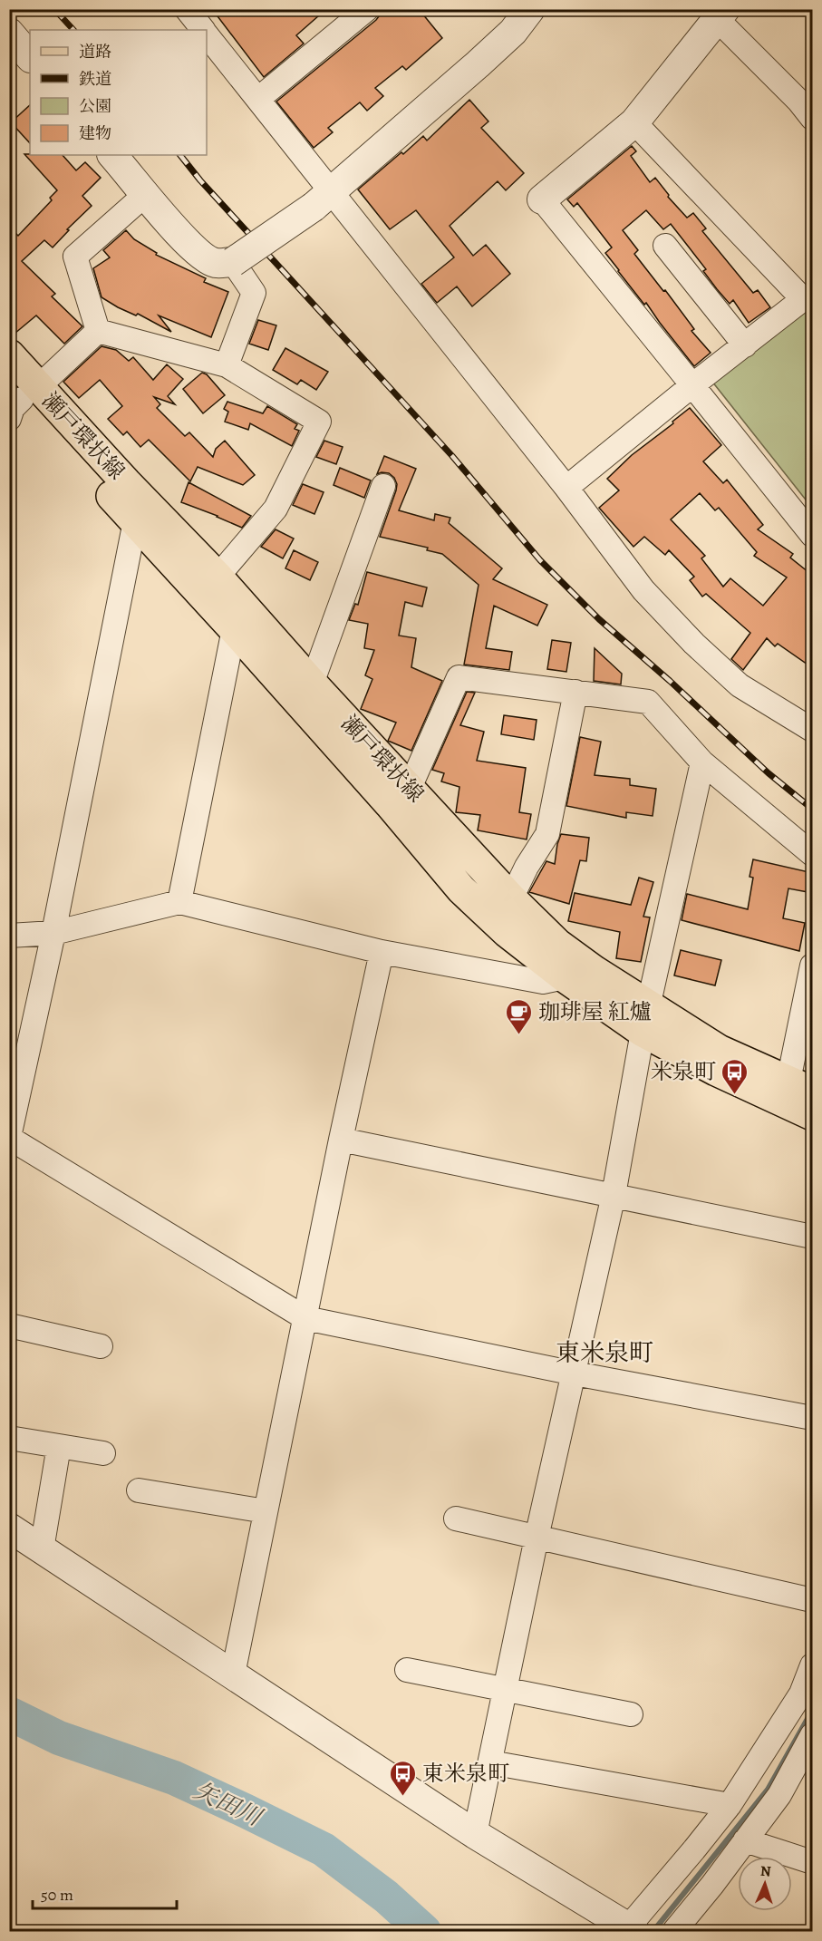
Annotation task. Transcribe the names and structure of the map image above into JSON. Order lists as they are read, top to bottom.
{
  "streets": {
    "main road": ["瀬戸環状線"]
  },
  "districts": ["東米泉町"],
  "water": ["矢田川"],
  "places": {
    "cafe": ["珈琲屋 紅爐"],
    "bus stop": ["米泉町", "東米泉町"]
  },
  "legend": [
    "道路",
    "鉄道",
    "公園",
    "建物"
  ],
  "scale_bar": "50 m",
  "north": "top"
}
